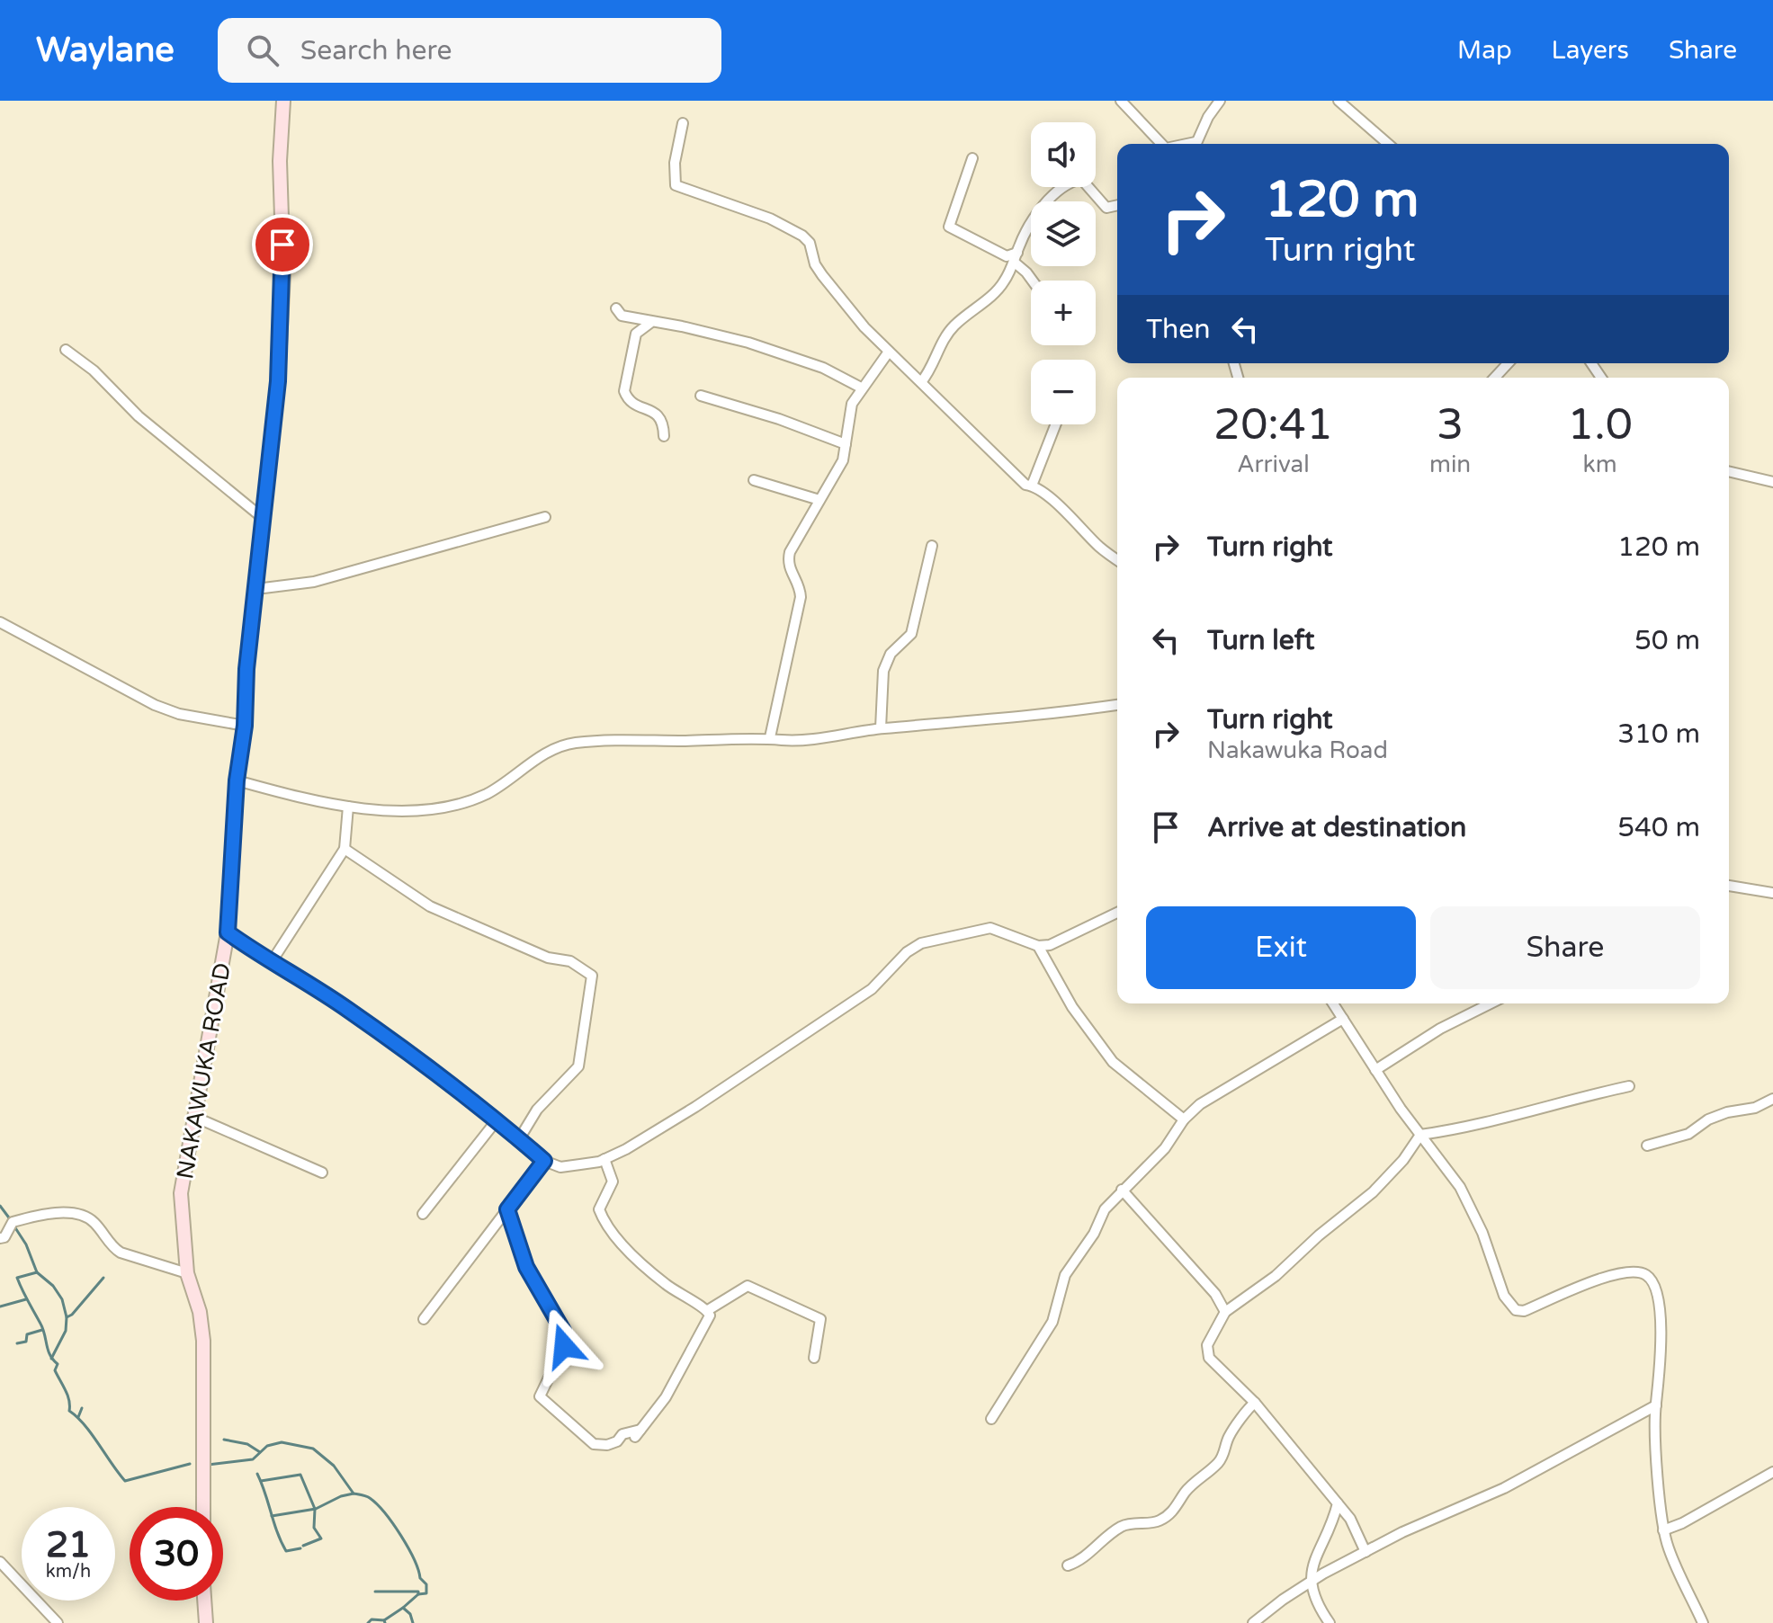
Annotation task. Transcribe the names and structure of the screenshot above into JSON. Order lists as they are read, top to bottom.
{
  "streets": {
    "main road": ["NAKAWUKA ROAD"]
  },
  "page": {
    "header": "Waylane",
    "search": "Search here",
    "nav": ["Map", "Layers", "Share"],
    "map_buttons": ["+", "−"],
    "turn": ["120 m", "Turn right"],
    "then": "Then",
    "eta": [
      "20:41",
      "Arrival",
      "3",
      "min",
      "1.0",
      "km"
    ],
    "list": [
      {
        "name": "Turn right",
        "value": "120 m"
      },
      {
        "name": "Turn left",
        "value": "50 m"
      },
      {
        "name": "Turn right",
        "note": "Nakawuka Road",
        "value": "310 m"
      },
      {
        "name": "Arrive at destination",
        "value": "540 m"
      }
    ],
    "buttons": ["Exit", "Share"],
    "speed": "21 km/h",
    "limit": "30"
  }
}
